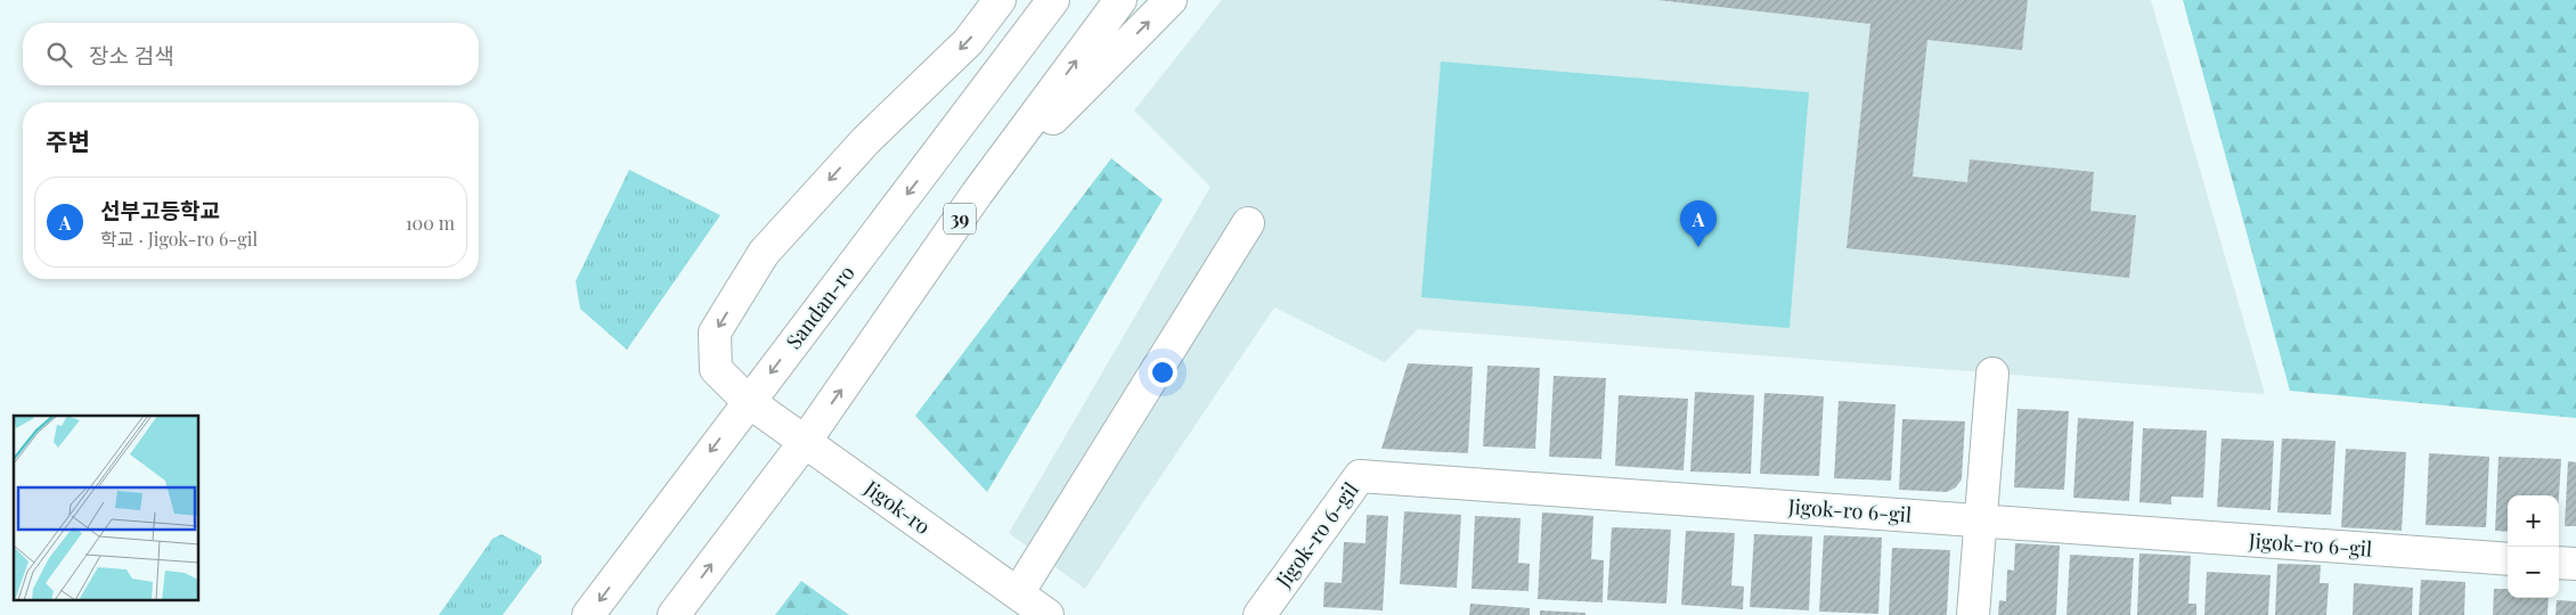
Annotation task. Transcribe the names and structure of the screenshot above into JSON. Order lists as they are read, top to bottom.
{
  "streets": {
    "main road": [
      "39",
      "Sandan-ro",
      "Jigok-ro",
      "Jigok-ro 6-gil"
    ]
  },
  "crossings": [
    ["39", "Jigok-ro"],
    ["Sandan-ro", "Jigok-ro"]
  ],
  "page": {
    "search": "장소 검색",
    "heading": "주변",
    "list": [
      {
        "mark": "A",
        "name": "선부고등학교",
        "note": "학교 · Jigok-ro 6-gil",
        "value": "100 m"
      }
    ],
    "pins": "A",
    "map_buttons": ["+", "−"]
  }
}
